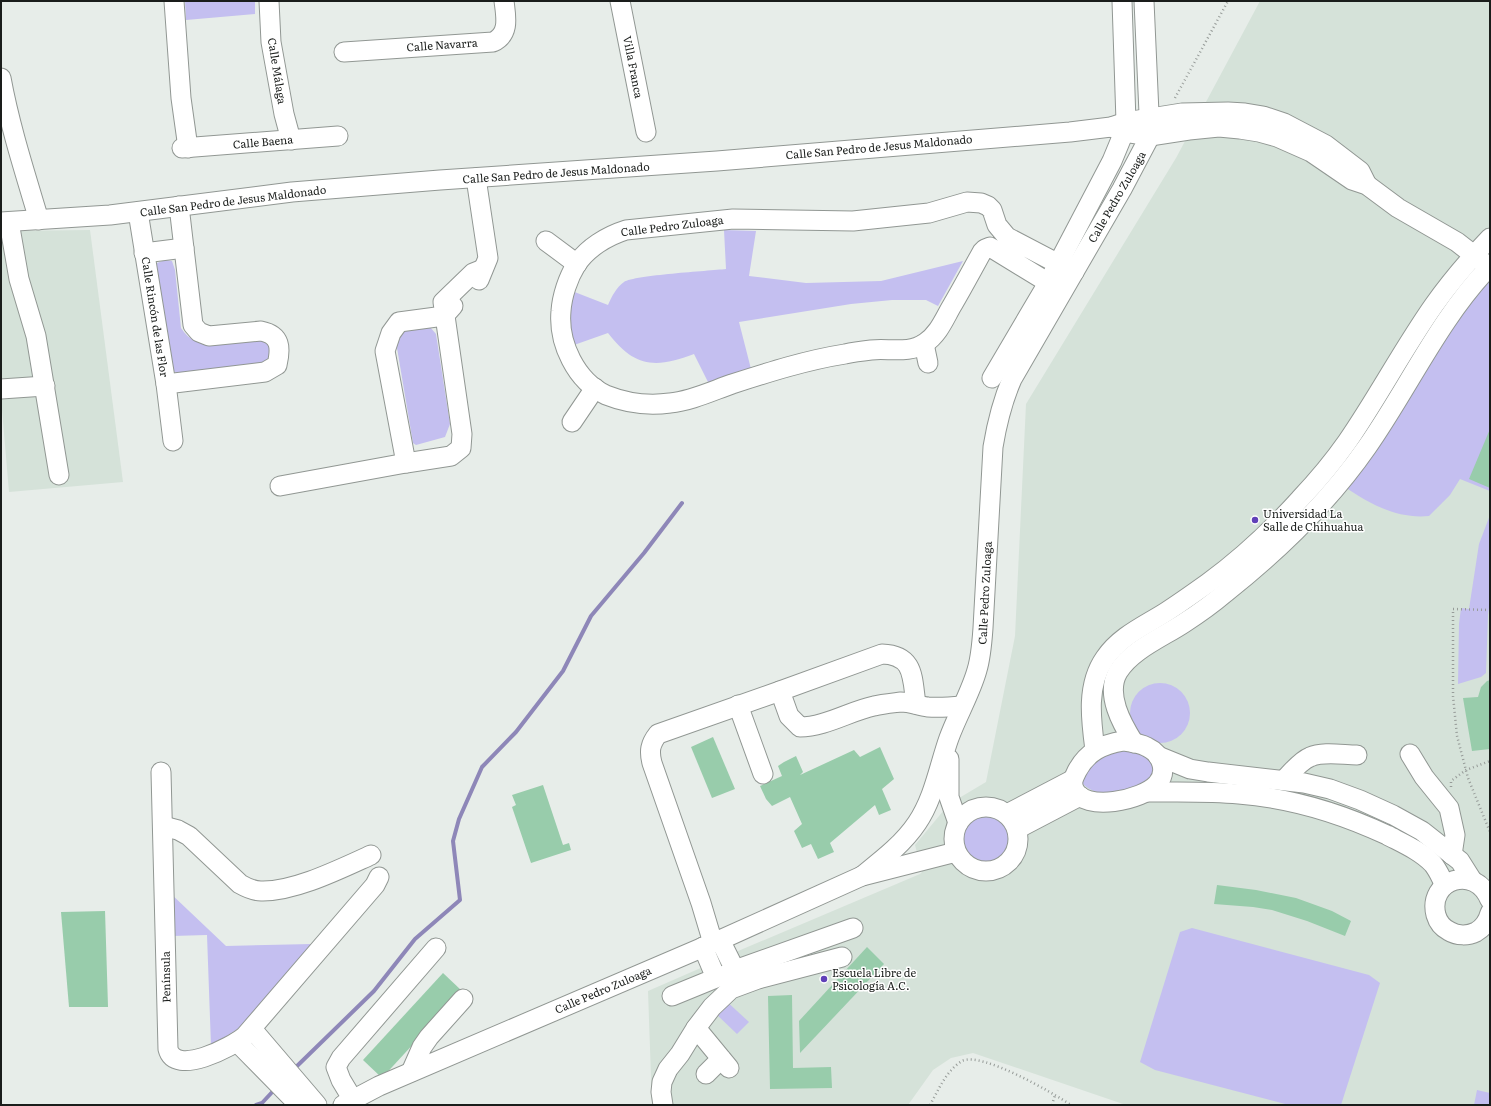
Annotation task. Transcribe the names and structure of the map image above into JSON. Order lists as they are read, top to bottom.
{
  "streets": {
    "street": [
      "Calle Navarra",
      "Villa Franca",
      "Calle Málaga",
      "Calle Baena",
      "Calle San Pedro de Jesus Maldonado",
      "Calle Pedro Zuloaga",
      "Calle Rincón de las Flor",
      "Península"
    ]
  },
  "crossings": [
    ["Calle Málaga", "Calle Baena"],
    ["Calle San Pedro de Jesus Maldonado", "Calle Pedro Zuloaga"],
    ["Calle San Pedro de Jesus Maldonado", "Calle Rincón de las Flor"]
  ],
  "places": ["Universidad La Salle de Chihuahua", "Escuela Libre de Psicología A.C."]
}
